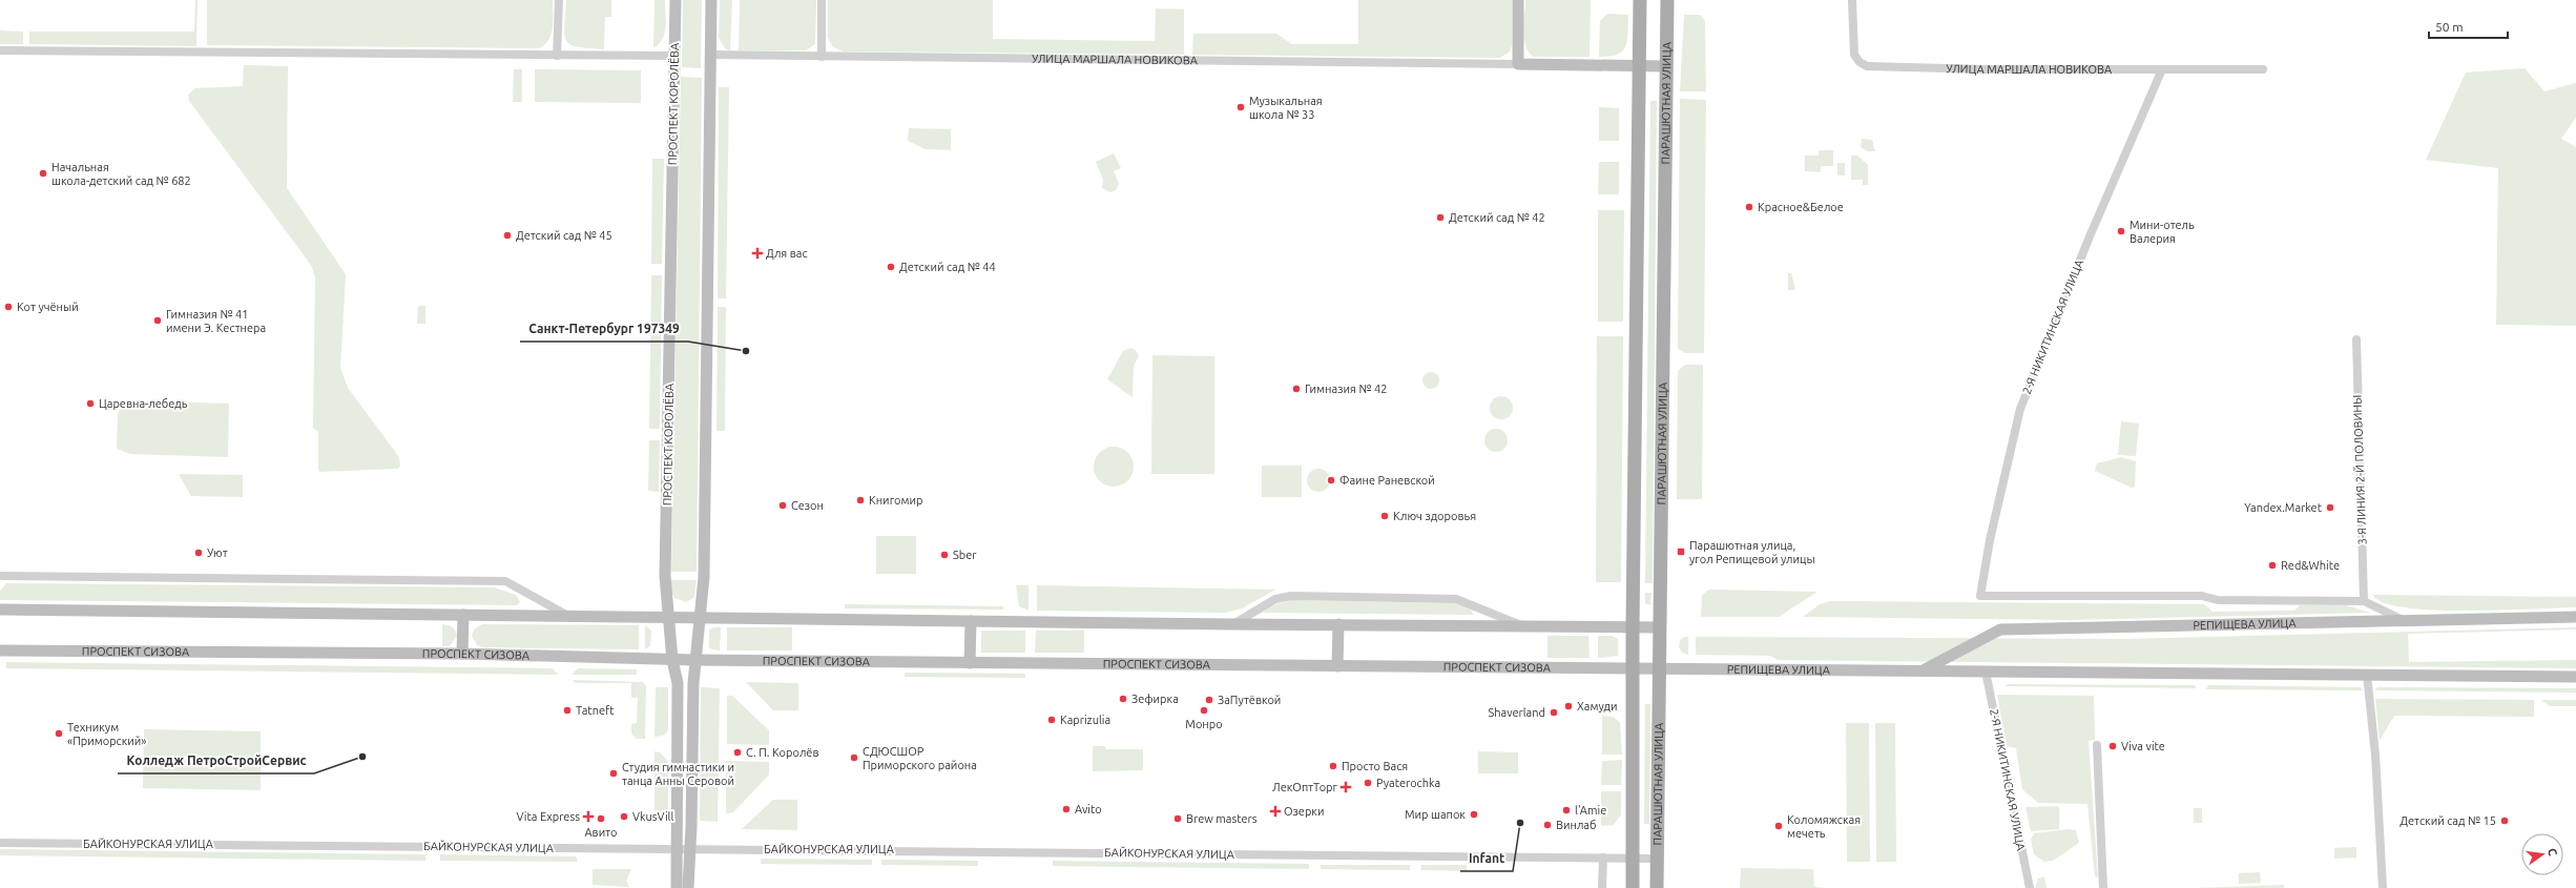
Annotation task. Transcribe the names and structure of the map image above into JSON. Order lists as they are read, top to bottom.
{
  "streets": {
    "main road": [
      "УЛИЦА МАРШАЛА НОВИКОВА",
      "ПРОСПЕКТ КОРОЛЁВА",
      "ПАРАШЮТНАЯ УЛИЦА",
      "РЕПИЩЕВА УЛИЦА",
      "ПРОСПЕКТ СИЗОВА"
    ],
    "street": ["2-Я НИКИТИНСКАЯ УЛИЦА", "3-Я ЛИНИЯ 2-Й ПОЛОВИНЫ", "БАЙКОНУРСКАЯ УЛИЦА"]
  },
  "crossings": [
    ["УЛИЦА МАРШАЛА НОВИКОВА", "ПАРАШЮТНАЯ УЛИЦА"],
    ["УЛИЦА МАРШАЛА НОВИКОВА", "2-Я НИКИТИНСКАЯ УЛИЦА"],
    ["ПРОСПЕКТ КОРОЛЁВА", "ПРОСПЕКТ СИЗОВА"],
    ["ПРОСПЕКТ КОРОЛЁВА", "БАЙКОНУРСКАЯ УЛИЦА"],
    ["ПАРАШЮТНАЯ УЛИЦА", "РЕПИЩЕВА УЛИЦА"],
    ["ПАРАШЮТНАЯ УЛИЦА", "БАЙКОНУРСКАЯ УЛИЦА"],
    ["2-Я НИКИТИНСКАЯ УЛИЦА", "3-Я ЛИНИЯ 2-Й ПОЛОВИНЫ"],
    ["2-Я НИКИТИНСКАЯ УЛИЦА", "РЕПИЩЕВА УЛИЦА"],
    ["РЕПИЩЕВА УЛИЦА", "ПРОСПЕКТ СИЗОВА"]
  ],
  "places": {
    "other": [
      "Музыкальная школа № 33",
      "Начальная школа-детский сад № 682",
      "Красное&Белое",
      "Детский сад № 42",
      "Мини-отель Валерия",
      "Детский сад № 45",
      "Детский сад № 44",
      "Кот учёный",
      "Гимназия № 41 имени Э. Кестнера",
      "Санкт-Петербург 197349",
      "Гимназия № 42",
      "Царевна-лебедь",
      "Фаине Раневской",
      "Книгомир",
      "Сезон",
      "Yandex.Market",
      "Ключ здоровья",
      "Уют",
      "Sber",
      "Red&White",
      "Зефирка",
      "ЗаПутёвкой",
      "Хамуди",
      "Tatneft",
      "Монро",
      "Shaverland",
      "Kaprizulia",
      "Техникум «Приморский»",
      "Viva vite",
      "С. П. Королёв",
      "Колледж ПетроСтройСервис",
      "СДЮСШОР Приморского района",
      "Просто Вася",
      "Студия гимнастики и танца Анны Серовой",
      "Pyaterochka",
      "Avito",
      "l'Amie",
      "Мир шапок",
      "VkusVill",
      "Авито",
      "Brew masters",
      "Детский сад № 15",
      "Infant",
      "Винлаб",
      "Коломяжская мечеть"
    ],
    "health": [
      "Для вас",
      "ЛекОптТорг",
      "Озерки",
      "Vita Express"
    ],
    "transit": ["Парашютная улица, угол Репищевой улицы"]
  },
  "scale_bar": "50 m",
  "north": "right"
}
